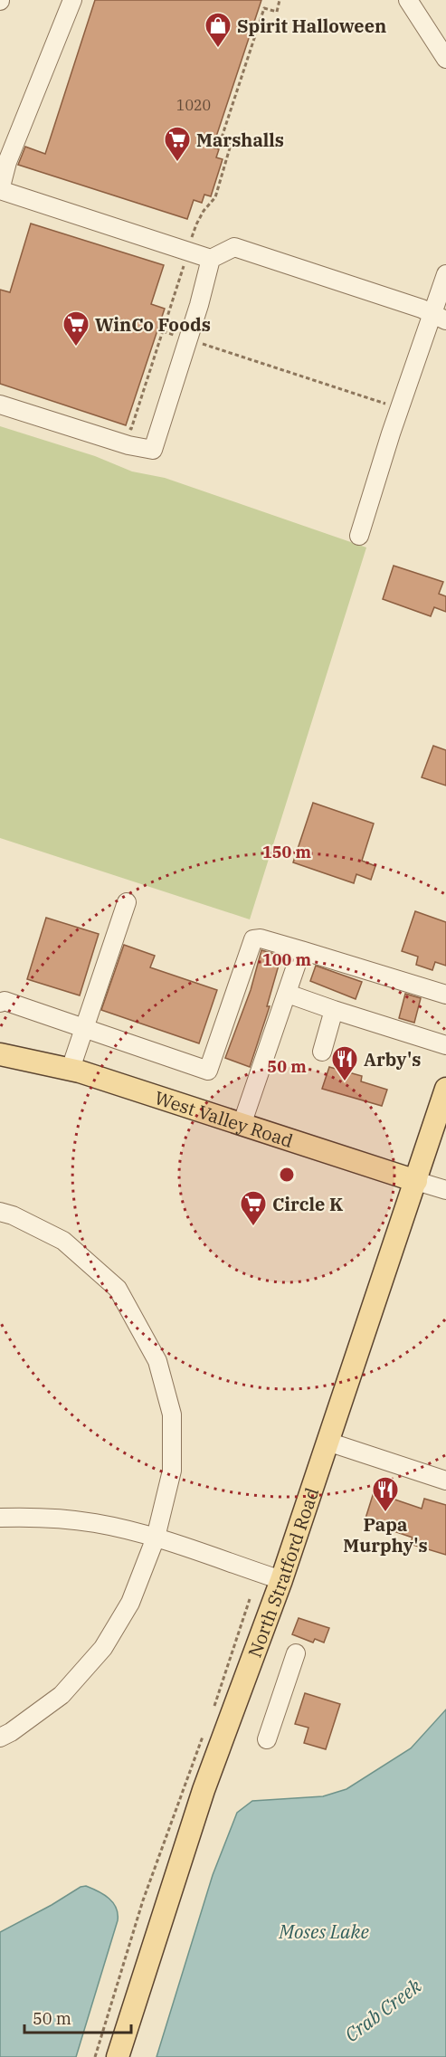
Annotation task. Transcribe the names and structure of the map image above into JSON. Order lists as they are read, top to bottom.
{
  "streets": {
    "main road": ["West Valley Road", "North Stratford Road"]
  },
  "crossings": [
    ["West Valley Road", "North Stratford Road"]
  ],
  "water": ["Moses Lake", "Crab Creek"],
  "places": {
    "shop": ["Spirit Halloween"],
    "supermarket": ["Marshalls", "WinCo Foods", "Circle K"],
    "restaurant": ["Arby's", "Papa Murphy's"]
  },
  "house_numbers": ["1020"],
  "scale_bar": "50 m",
  "rings": ["150 m", "100 m", "50 m"]
}
